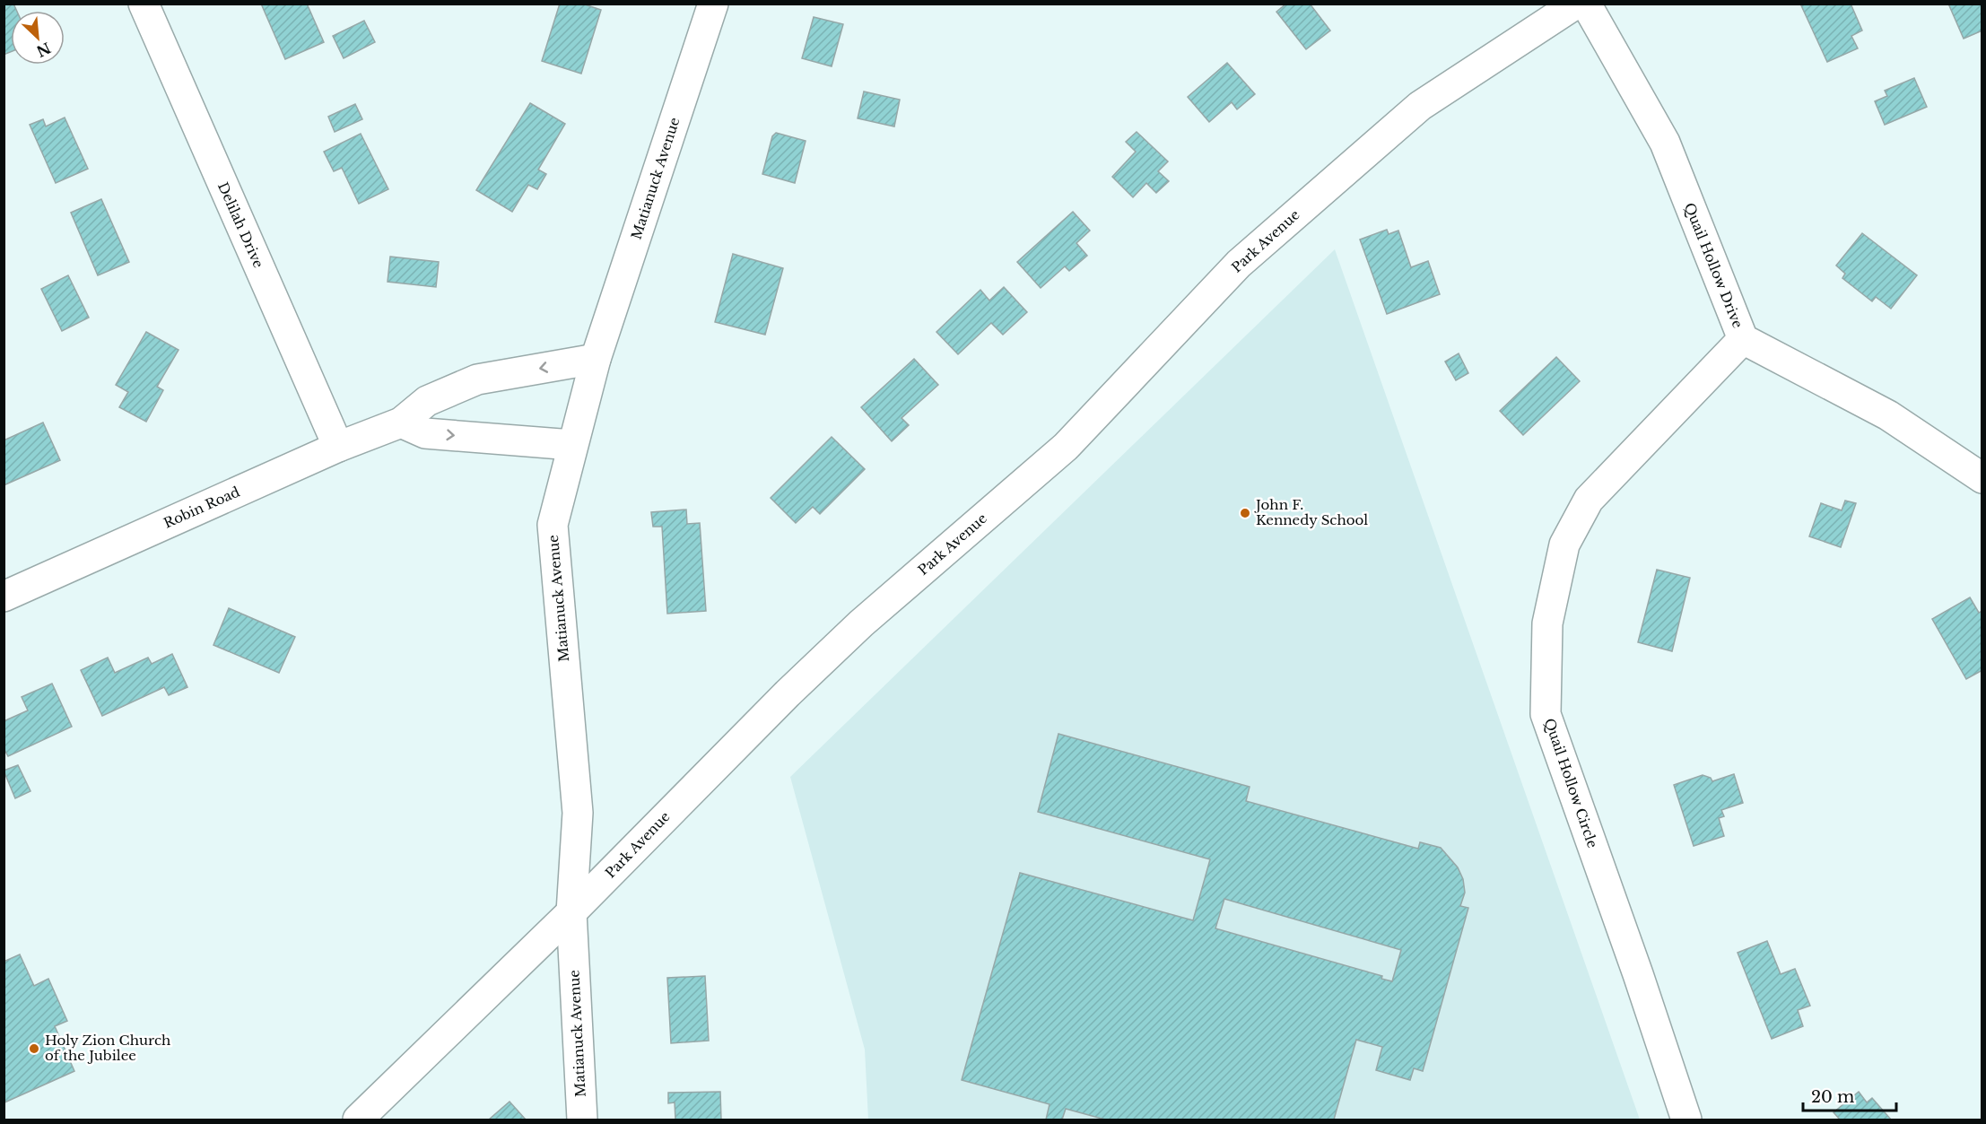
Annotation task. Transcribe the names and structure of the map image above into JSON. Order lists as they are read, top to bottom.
{
  "streets": {
    "street": [
      "Matianuck Avenue",
      "Delilah Drive",
      "Park Avenue",
      "Quail Hollow Drive",
      "Robin Road",
      "Quail Hollow Circle"
    ]
  },
  "crossings": [
    ["Matianuck Avenue", "Park Avenue"],
    ["Matianuck Avenue", "Robin Road"],
    ["Delilah Drive", "Robin Road"],
    ["Quail Hollow Drive", "Quail Hollow Circle"]
  ],
  "places": ["John F. Kennedy School", "Holy Zion Church of the Jubilee"],
  "scale_bar": "20 m",
  "north": "bottom right"
}
